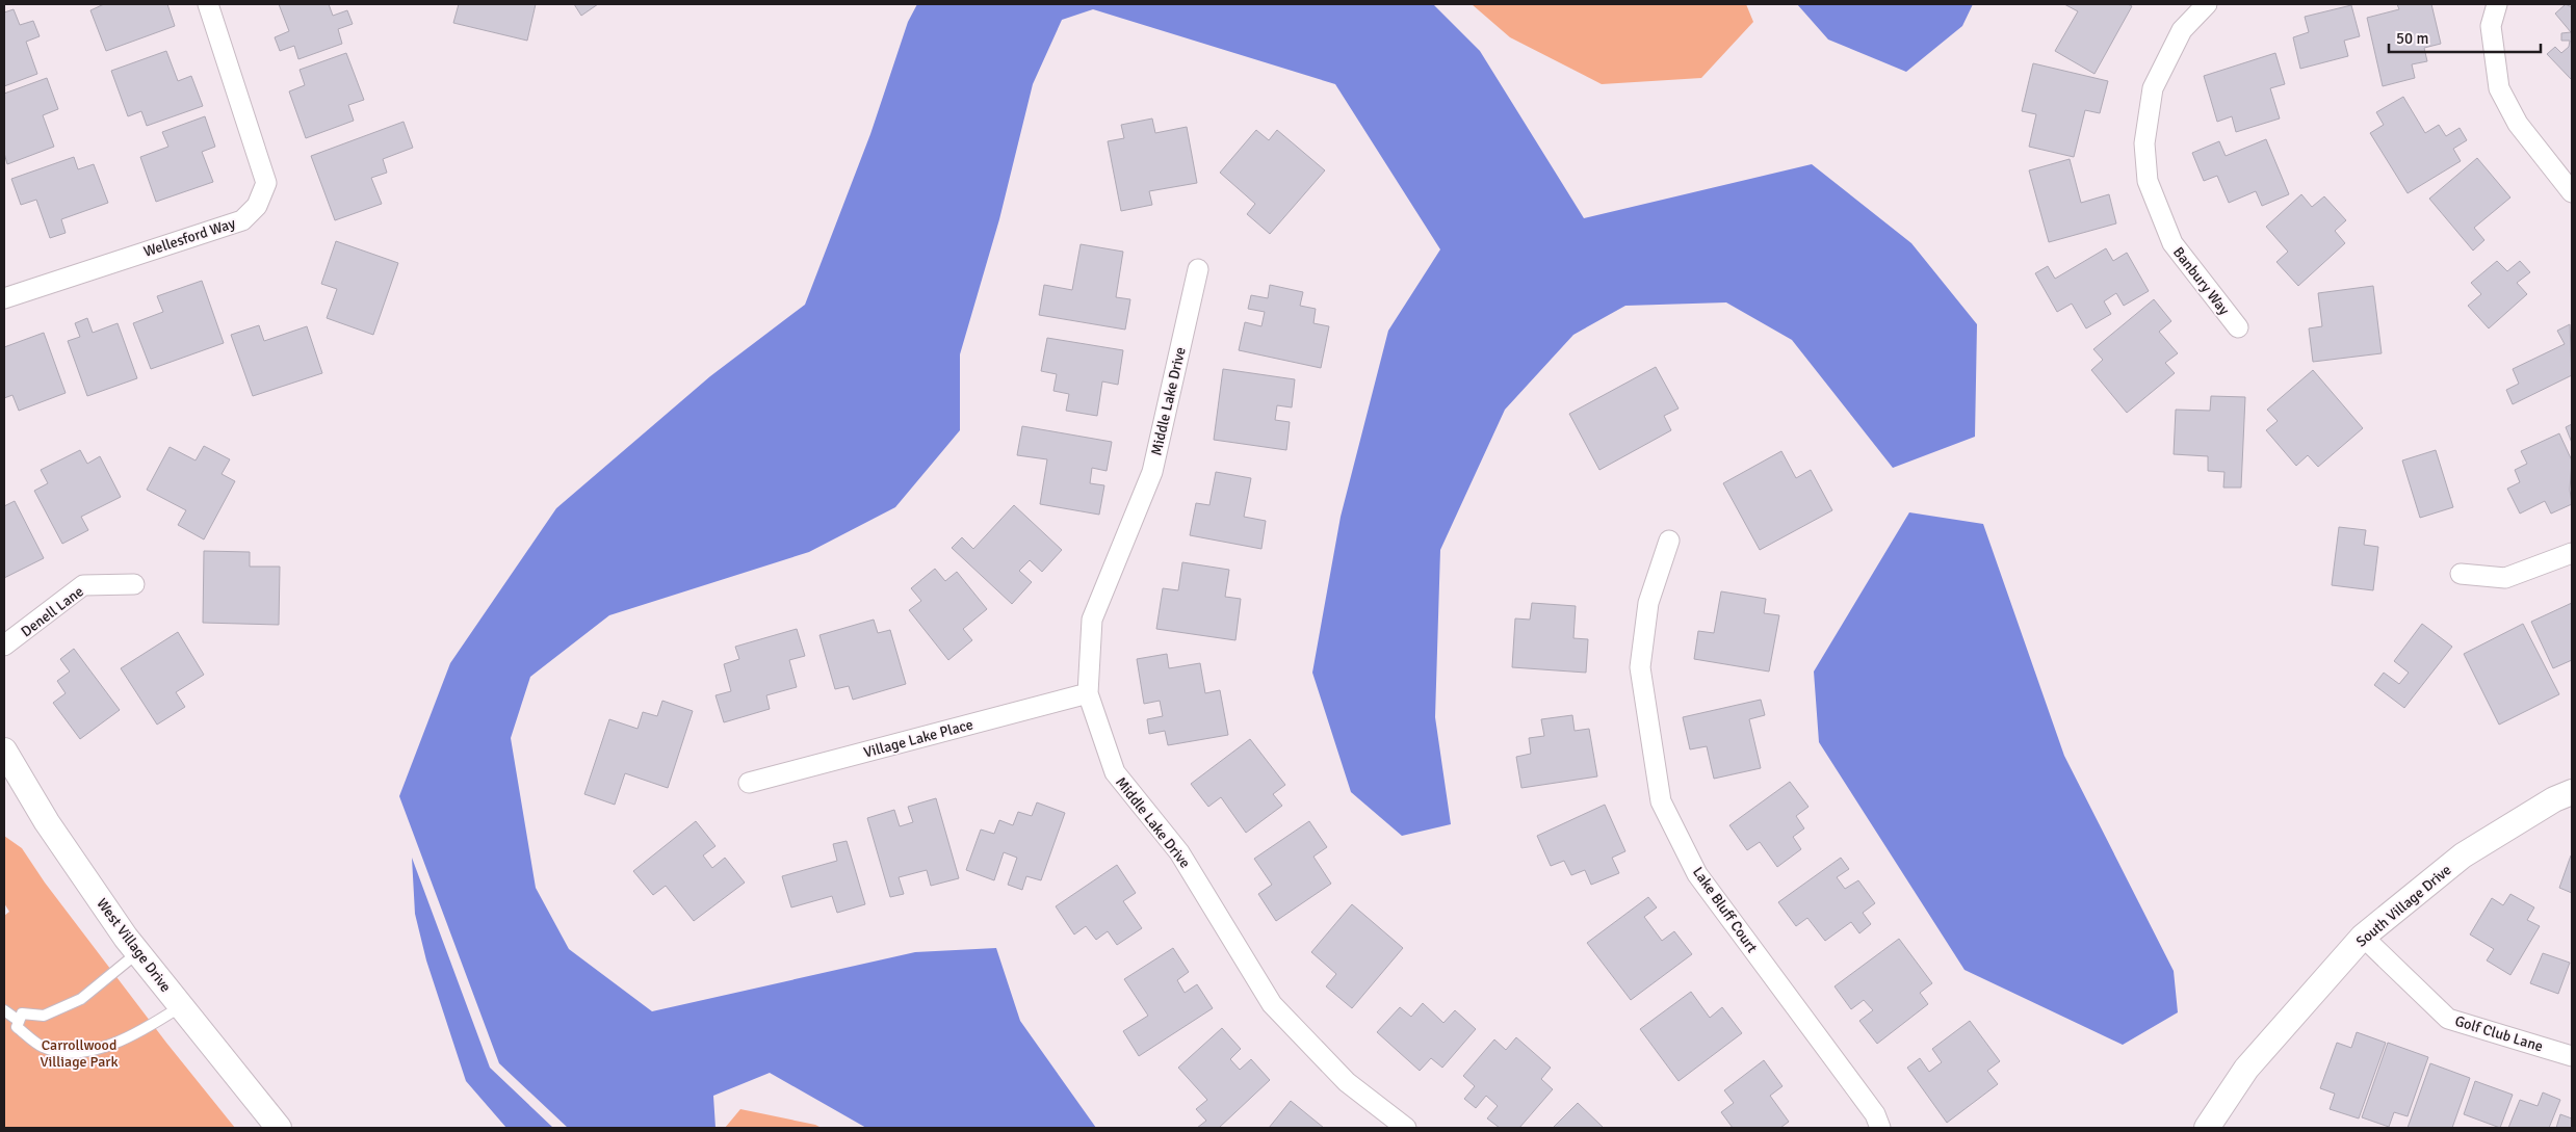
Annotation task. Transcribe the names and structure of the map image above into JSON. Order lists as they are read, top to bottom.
{
  "streets": {
    "street": [
      "Wellesford Way",
      "Banbury Way",
      "Middle Lake Drive",
      "Denell Lane",
      "Village Lake Place",
      "South Village Drive",
      "Lake Bluff Court",
      "West Village Drive",
      "Golf Club Lane"
    ]
  },
  "crossings": [
    ["Middle Lake Drive", "Village Lake Place"],
    ["South Village Drive", "Golf Club Lane"]
  ],
  "parks": ["Carrollwood Villiage Park"],
  "scale_bar": "50 m"
}
